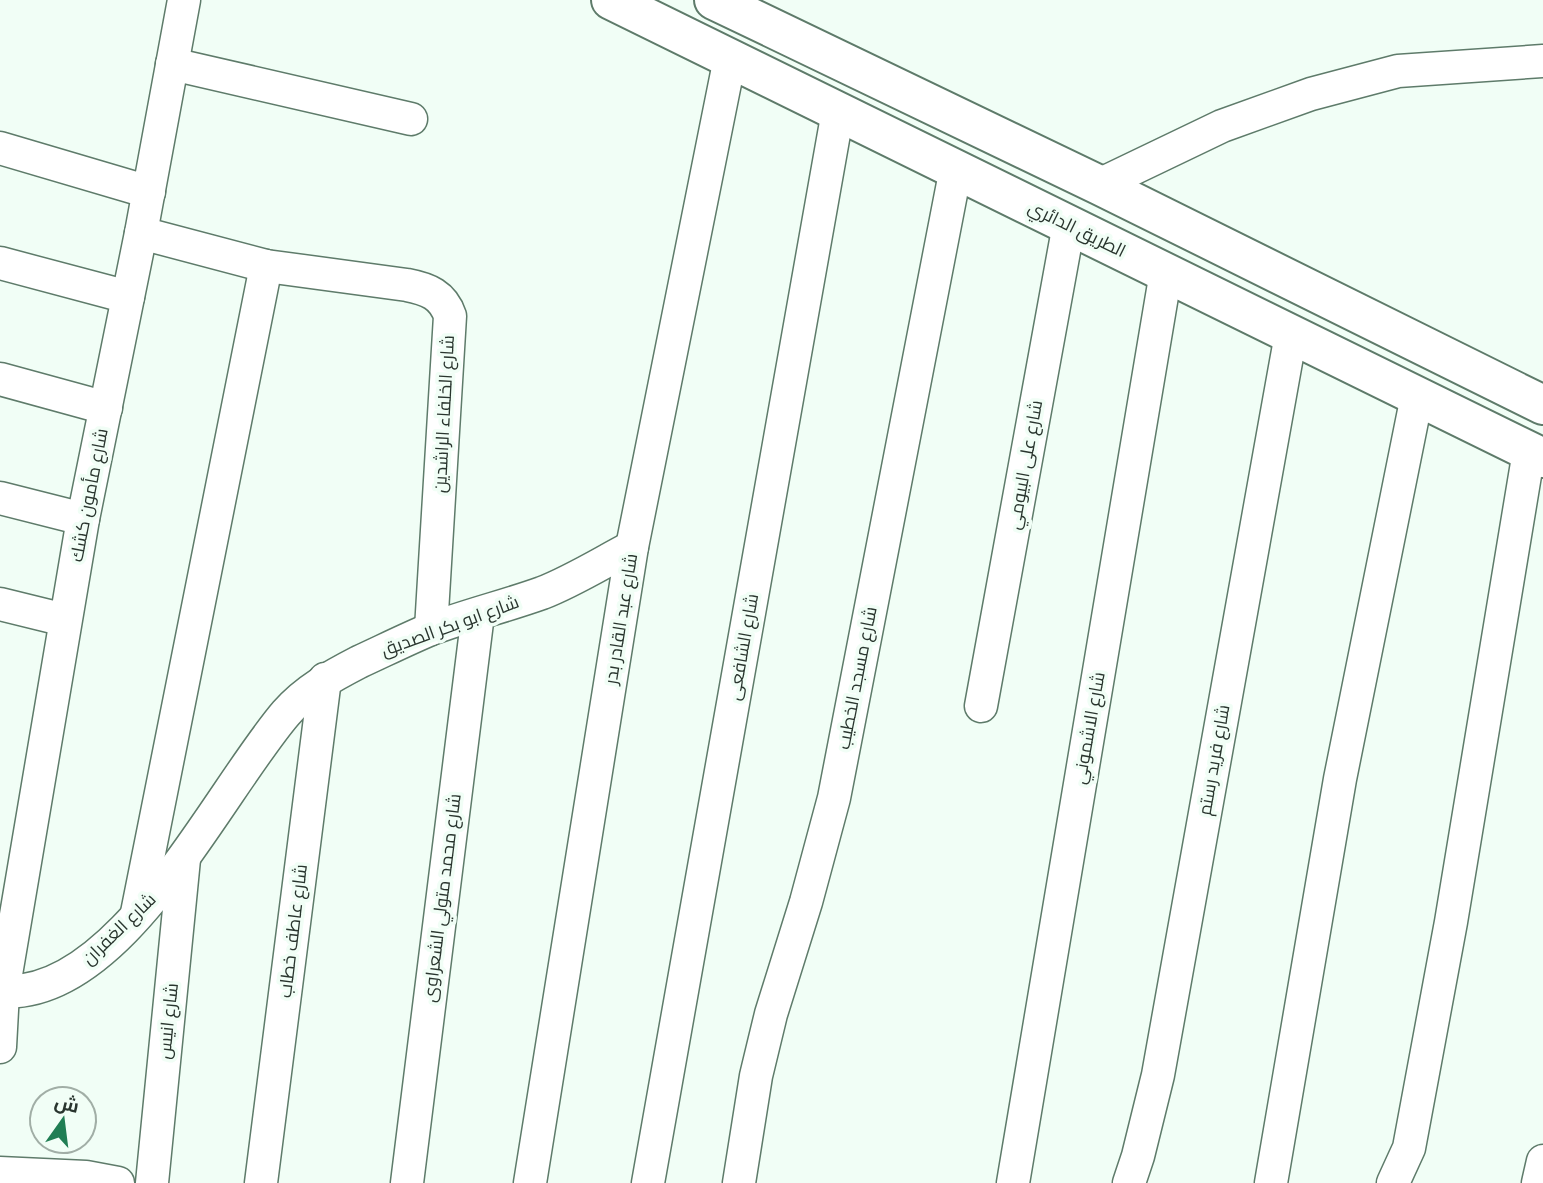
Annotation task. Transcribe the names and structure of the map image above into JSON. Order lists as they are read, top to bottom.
{
  "streets": {
    "highway": ["الطريق الدائري"],
    "street": [
      "شارع الخلفاء الراشدين",
      "شارع على البيومي",
      "شارع مأمون كشك",
      "شارع عبد القادر بدر",
      "شارع ابو بكر الصديق",
      "شارع الشافعى",
      "شارع مسجد الخطيب",
      "شارع الاشموني",
      "شارع فريد رستم",
      "شارع محمد متولي الشعراوى",
      "شارع الغفران",
      "شارع عاطف خطاب",
      "شارع انيس"
    ]
  },
  "crossings": [
    ["الطريق الدائري", "شارع على البيومي"],
    ["الطريق الدائري", "شارع عبد القادر بدر"],
    ["الطريق الدائري", "شارع الشافعى"],
    ["الطريق الدائري", "شارع مسجد الخطيب"],
    ["الطريق الدائري", "شارع الاشموني"],
    ["الطريق الدائري", "شارع فريد رستم"],
    ["شارع الخلفاء الراشدين", "شارع مأمون كشك"],
    ["شارع الخلفاء الراشدين", "شارع ابو بكر الصديق"],
    ["شارع مأمون كشك", "شارع الغفران"],
    ["شارع عبد القادر بدر", "شارع ابو بكر الصديق"],
    ["شارع ابو بكر الصديق", "شارع محمد متولي الشعراوى"],
    ["شارع ابو بكر الصديق", "شارع الغفران"],
    ["شارع ابو بكر الصديق", "شارع عاطف خطاب"],
    ["شارع ابو بكر الصديق", "شارع انيس"],
    ["شارع الغفران", "شارع انيس"]
  ],
  "north": "top"
}
